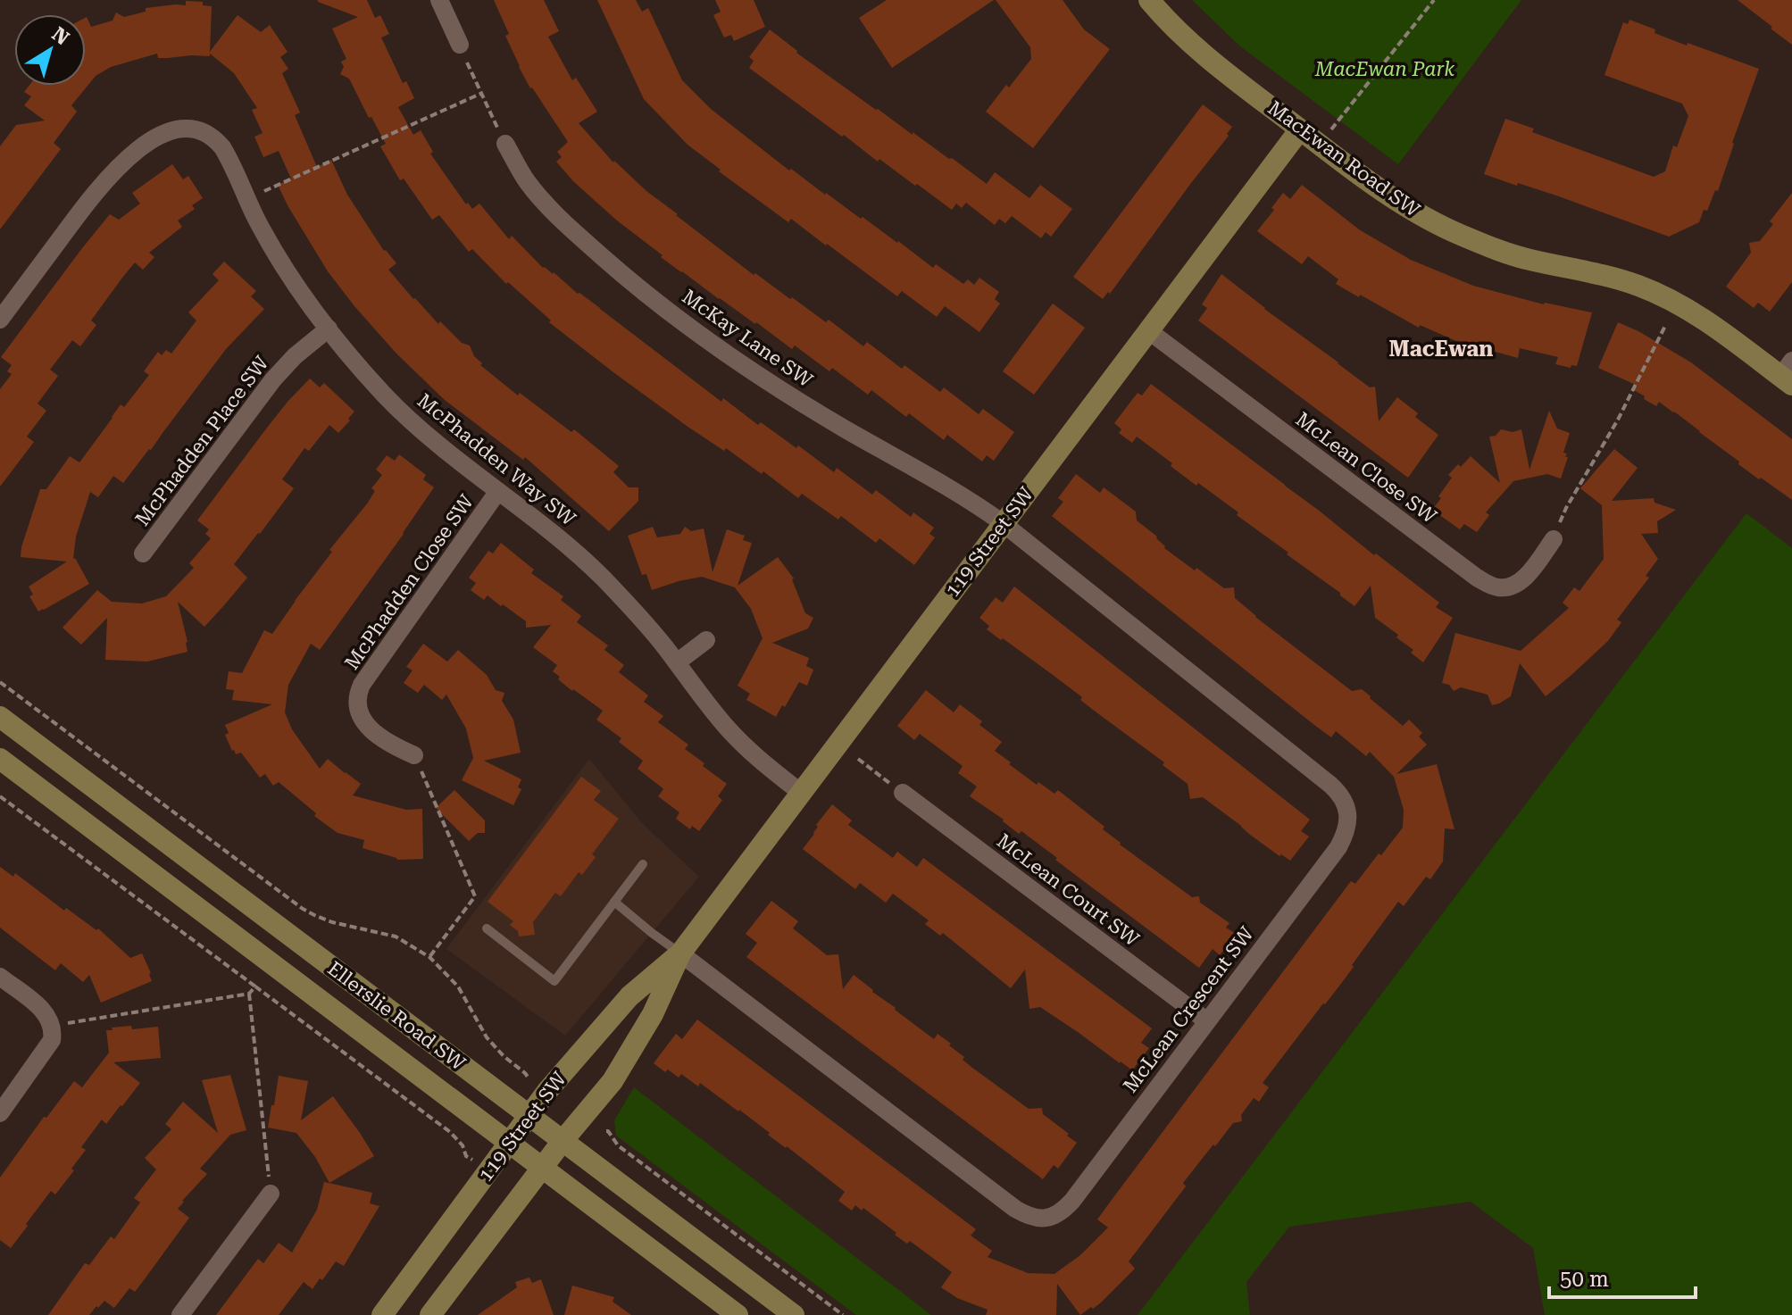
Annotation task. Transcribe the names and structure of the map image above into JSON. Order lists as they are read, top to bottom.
{
  "streets": {
    "street": [
      "MacEwan Road SW",
      "McKay Lane SW",
      "McPhadden Place SW",
      "McPhadden Way SW",
      "McLean Close SW",
      "119 Street SW",
      "McPhadden Close SW",
      "McLean Court SW",
      "McLean Crescent SW",
      "Ellerslie Road SW"
    ]
  },
  "crossings": [
    ["MacEwan Road SW", "119 Street SW"],
    ["McKay Lane SW", "119 Street SW"],
    ["McKay Lane SW", "McLean Crescent SW"],
    ["McPhadden Place SW", "McPhadden Way SW"],
    ["McPhadden Way SW", "119 Street SW"],
    ["McPhadden Way SW", "McPhadden Close SW"],
    ["McLean Close SW", "119 Street SW"],
    ["119 Street SW", "McLean Crescent SW"],
    ["119 Street SW", "Ellerslie Road SW"],
    ["McLean Court SW", "McLean Crescent SW"]
  ],
  "districts": ["MacEwan"],
  "parks": ["MacEwan Park"],
  "scale_bar": "50 m",
  "north": "top right"
}
